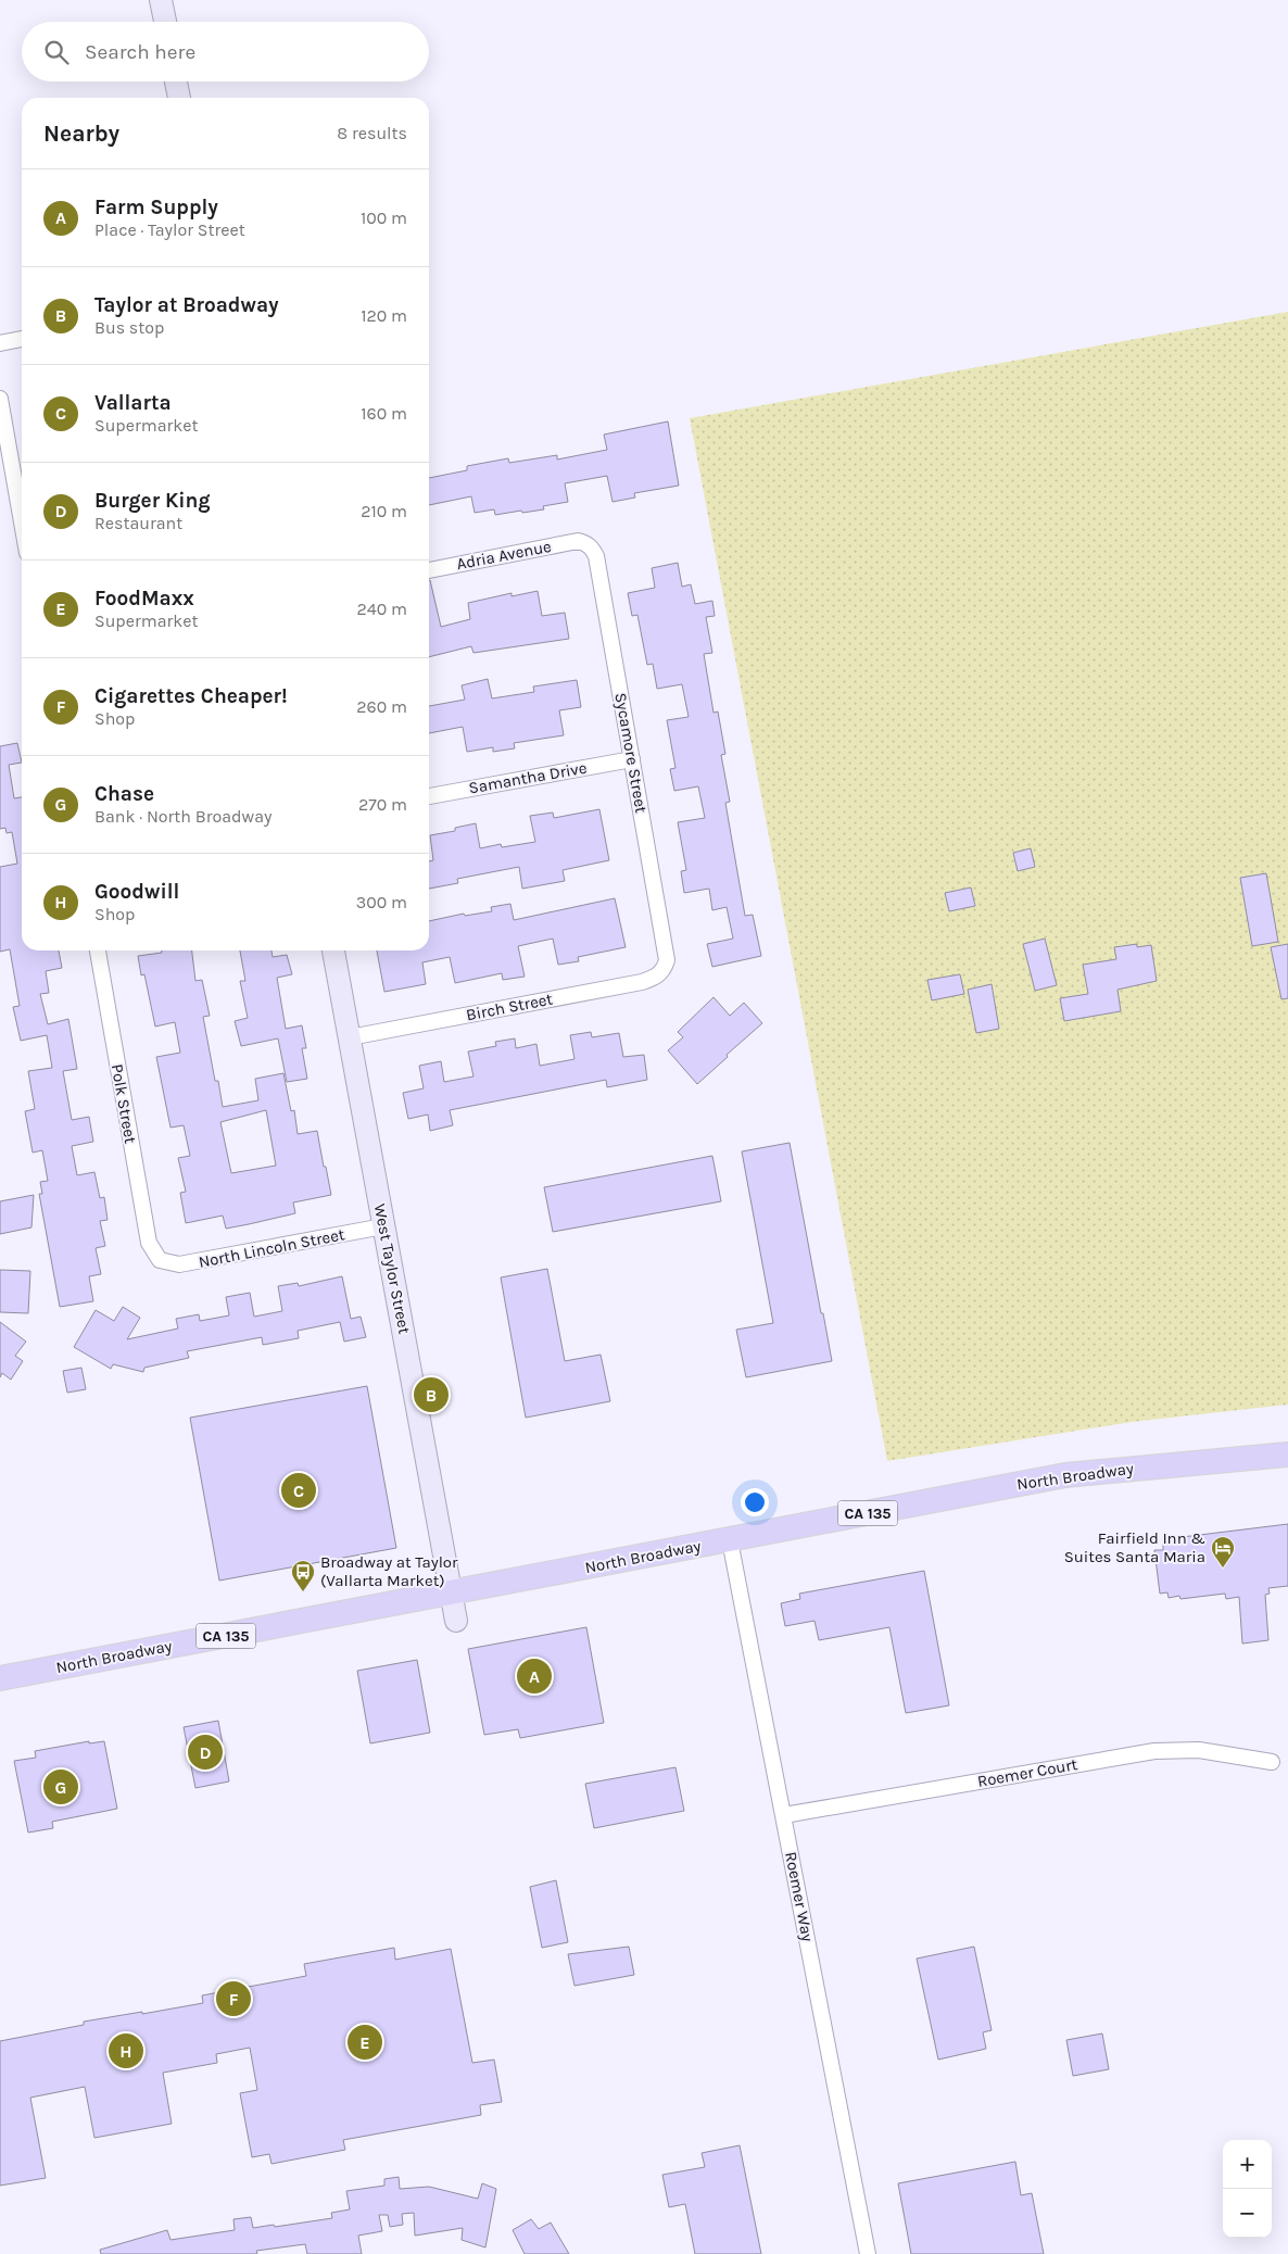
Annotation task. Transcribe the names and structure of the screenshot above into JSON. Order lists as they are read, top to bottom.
{
  "streets": {
    "main road": ["North Broadway", "CA 135"],
    "street": [
      "Adria Avenue",
      "Sycamore Street",
      "Samantha Drive",
      "Birch Street",
      "Polk Street",
      "North Lincoln Street",
      "West Taylor Street",
      "Roemer Court",
      "Roemer Way"
    ]
  },
  "crossings": [
    ["Adria Avenue", "Sycamore Street"],
    ["Sycamore Street", "Samantha Drive"],
    ["Sycamore Street", "Birch Street"],
    ["Birch Street", "West Taylor Street"],
    ["Polk Street", "North Lincoln Street"],
    ["North Lincoln Street", "West Taylor Street"],
    ["West Taylor Street", "North Broadway"],
    ["North Broadway", "Roemer Way"],
    ["Roemer Court", "Roemer Way"]
  ],
  "places": {
    "hotel": ["Fairfield Inn & Suites Santa Maria"],
    "bus stop": ["Broadway at Taylor (Vallarta Market)"]
  },
  "page": {
    "search": "Search here",
    "heading": ["Nearby", "8 results"],
    "list": [
      {
        "mark": "A",
        "name": "Farm Supply",
        "note": "Place · Taylor Street",
        "value": "100 m"
      },
      {
        "mark": "B",
        "name": "Taylor at Broadway",
        "note": "Bus stop",
        "value": "120 m"
      },
      {
        "mark": "C",
        "name": "Vallarta",
        "note": "Supermarket",
        "value": "160 m"
      },
      {
        "mark": "D",
        "name": "Burger King",
        "note": "Restaurant",
        "value": "210 m"
      },
      {
        "mark": "E",
        "name": "FoodMaxx",
        "note": "Supermarket",
        "value": "240 m"
      },
      {
        "mark": "F",
        "name": "Cigarettes Cheaper!",
        "note": "Shop",
        "value": "260 m"
      },
      {
        "mark": "G",
        "name": "Chase",
        "note": "Bank · North Broadway",
        "value": "270 m"
      },
      {
        "mark": "H",
        "name": "Goodwill",
        "note": "Shop",
        "value": "300 m"
      }
    ],
    "pins": [
      "B",
      "C",
      "A",
      "D",
      "G",
      "F",
      "E",
      "H"
    ],
    "map_buttons": ["+", "−"]
  }
}
